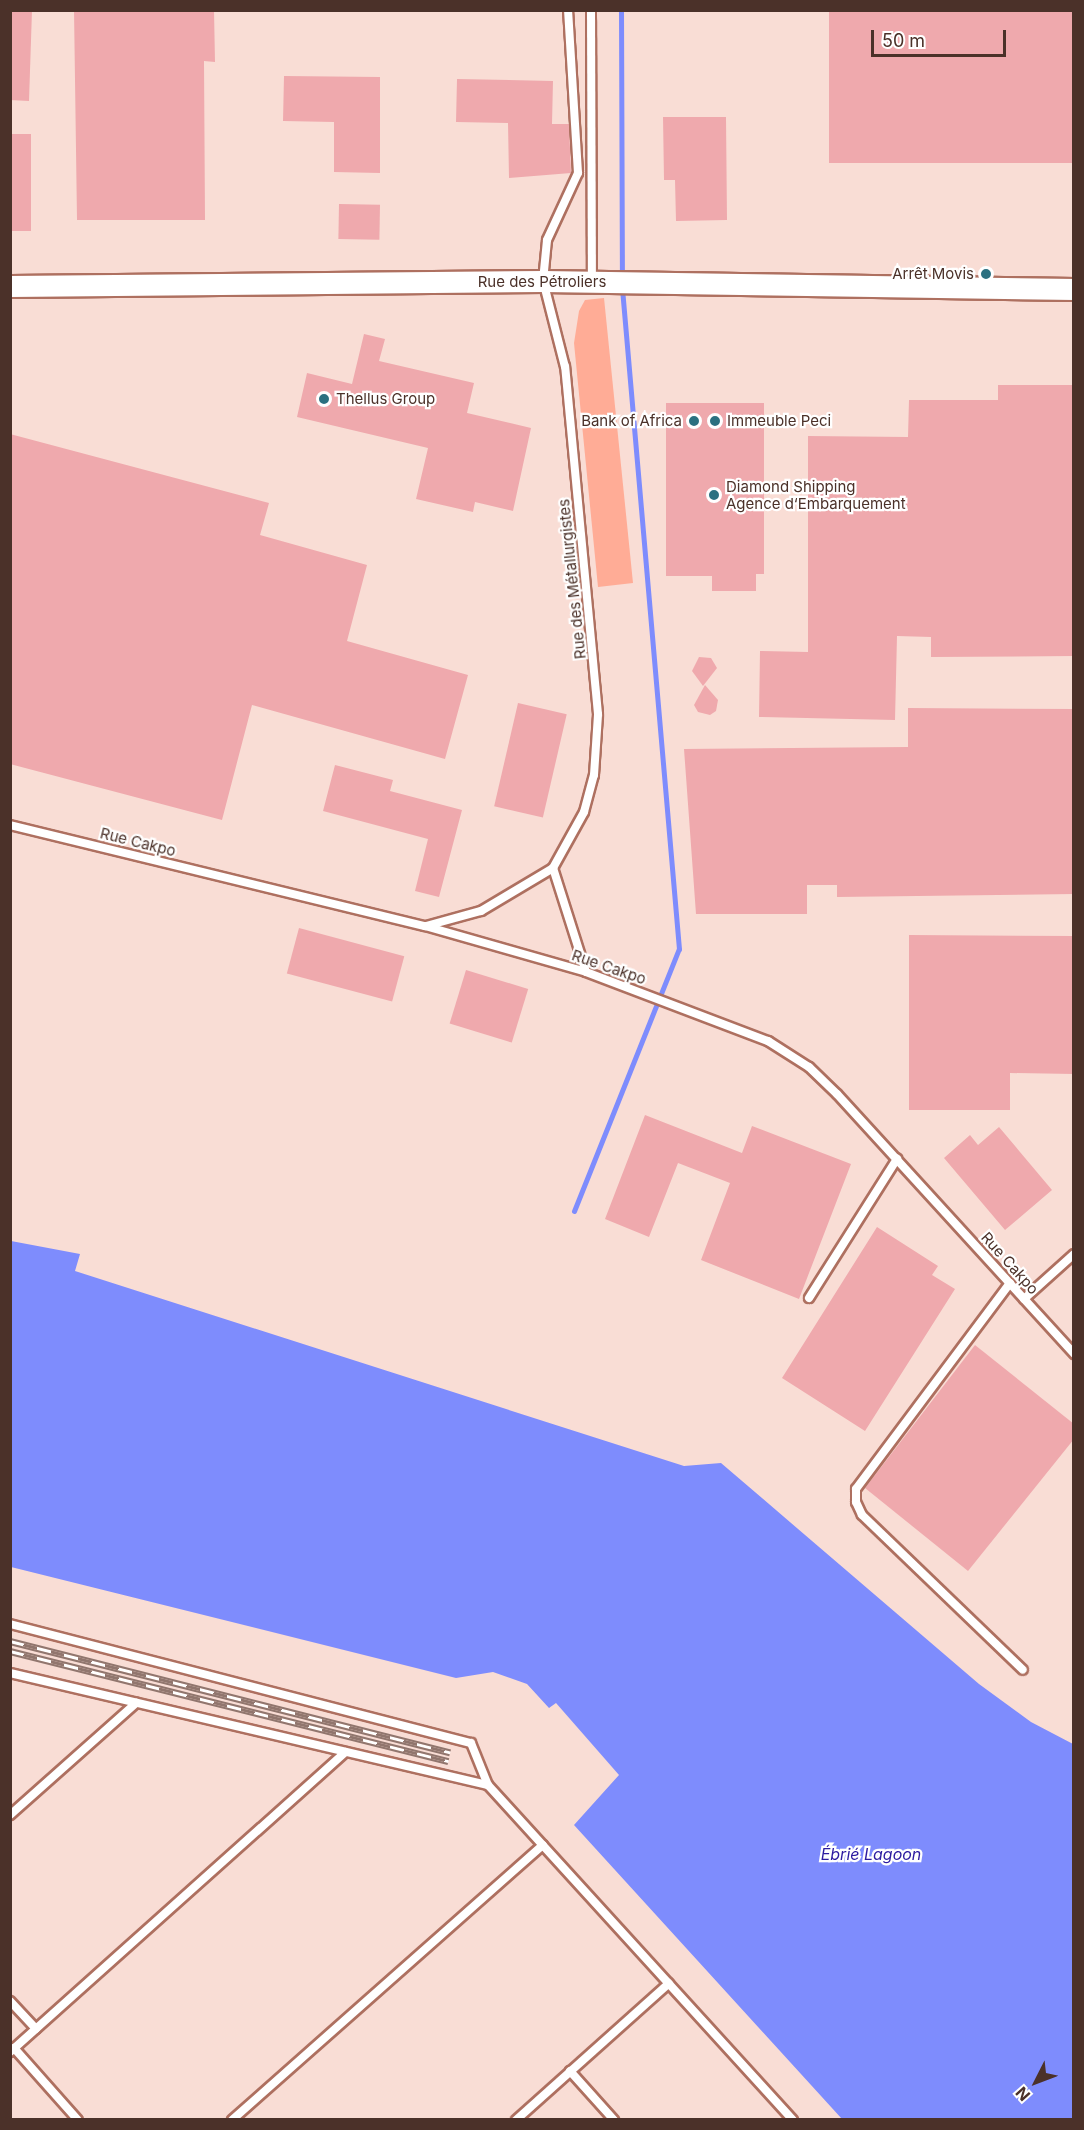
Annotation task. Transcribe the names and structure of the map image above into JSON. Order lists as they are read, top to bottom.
{
  "streets": {
    "street": ["Rue des Pétroliers"],
    "lane": ["Rue des Métallurgistes", "Rue Cakpo"]
  },
  "crossings": [
    ["Rue des Pétroliers", "Rue des Métallurgistes"],
    ["Rue des Métallurgistes", "Rue Cakpo"]
  ],
  "water": ["Ébrié Lagoon"],
  "places": [
    "Arrêt Movis",
    "Thellus Group",
    "Bank of Africa",
    "Immeuble Peci",
    "Diamond Shipping Agence d‘Embarquement"
  ],
  "scale_bar": "50 m",
  "north": "bottom left"
}
